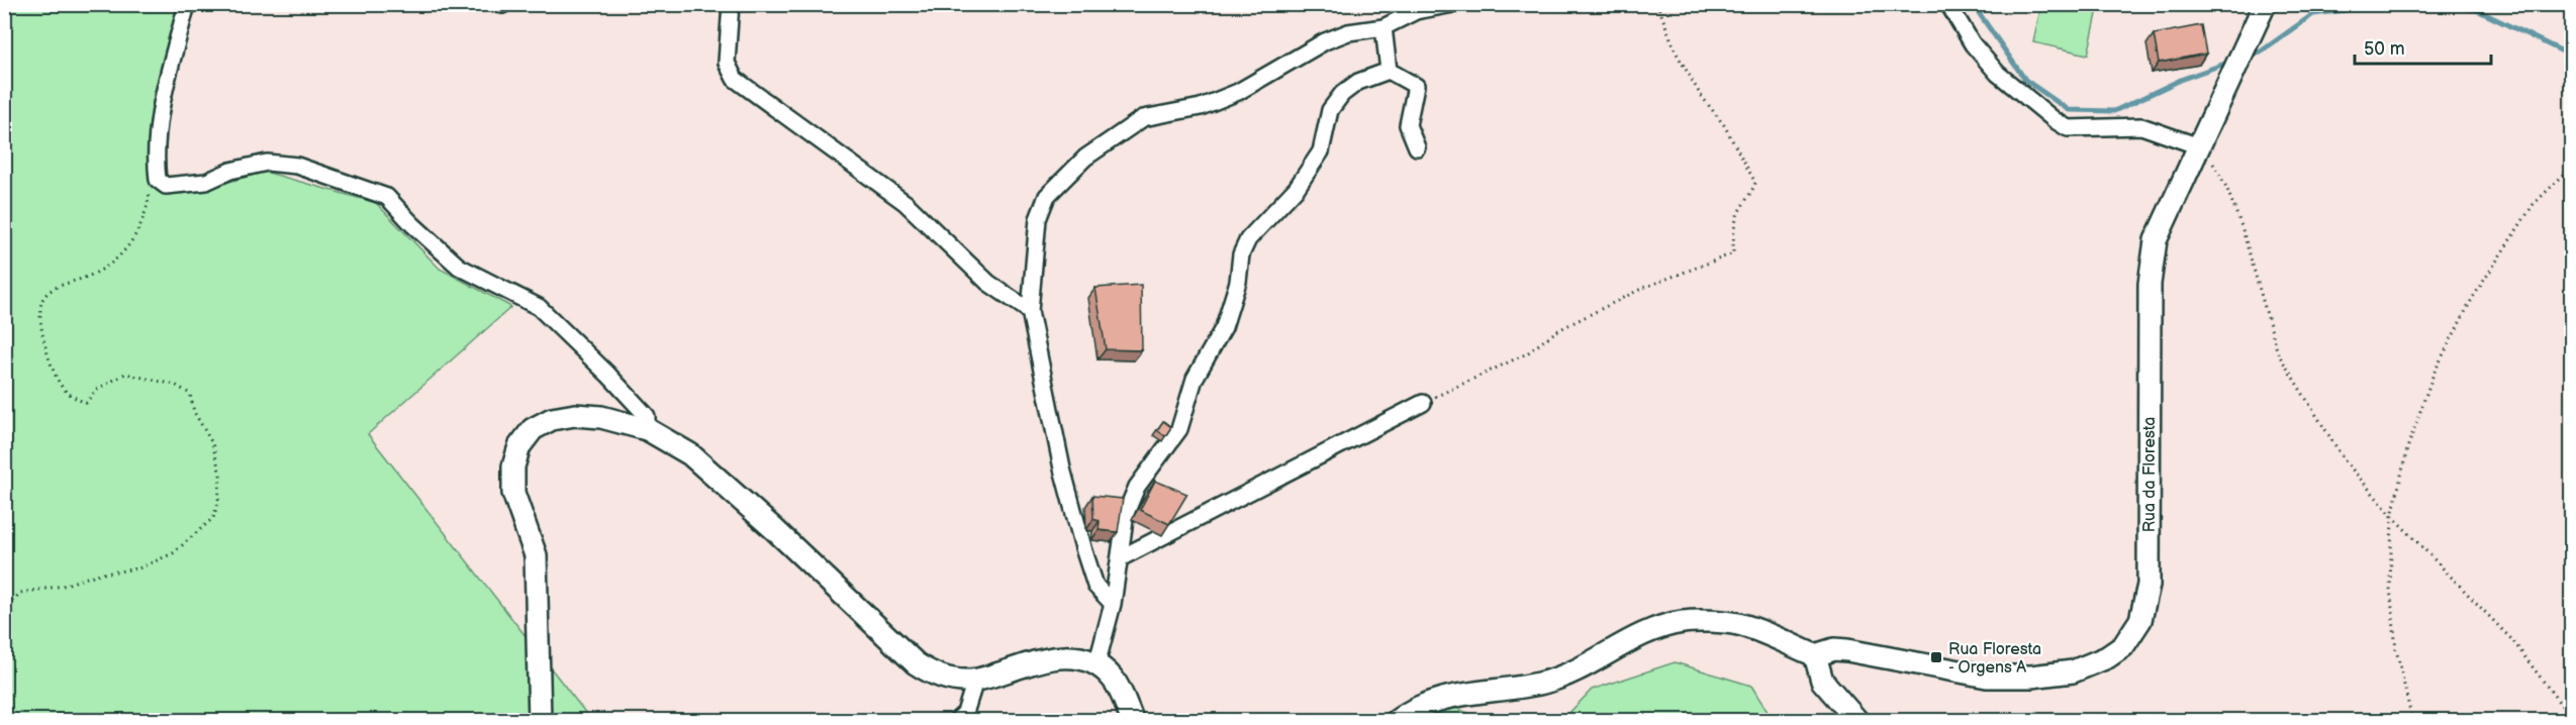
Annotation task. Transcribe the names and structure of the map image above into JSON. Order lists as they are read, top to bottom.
{
  "streets": {
    "street": ["Rua da Floresta"]
  },
  "places": {
    "transit": ["Rua Floresta - Orgens A"]
  },
  "scale_bar": "50 m"
}
